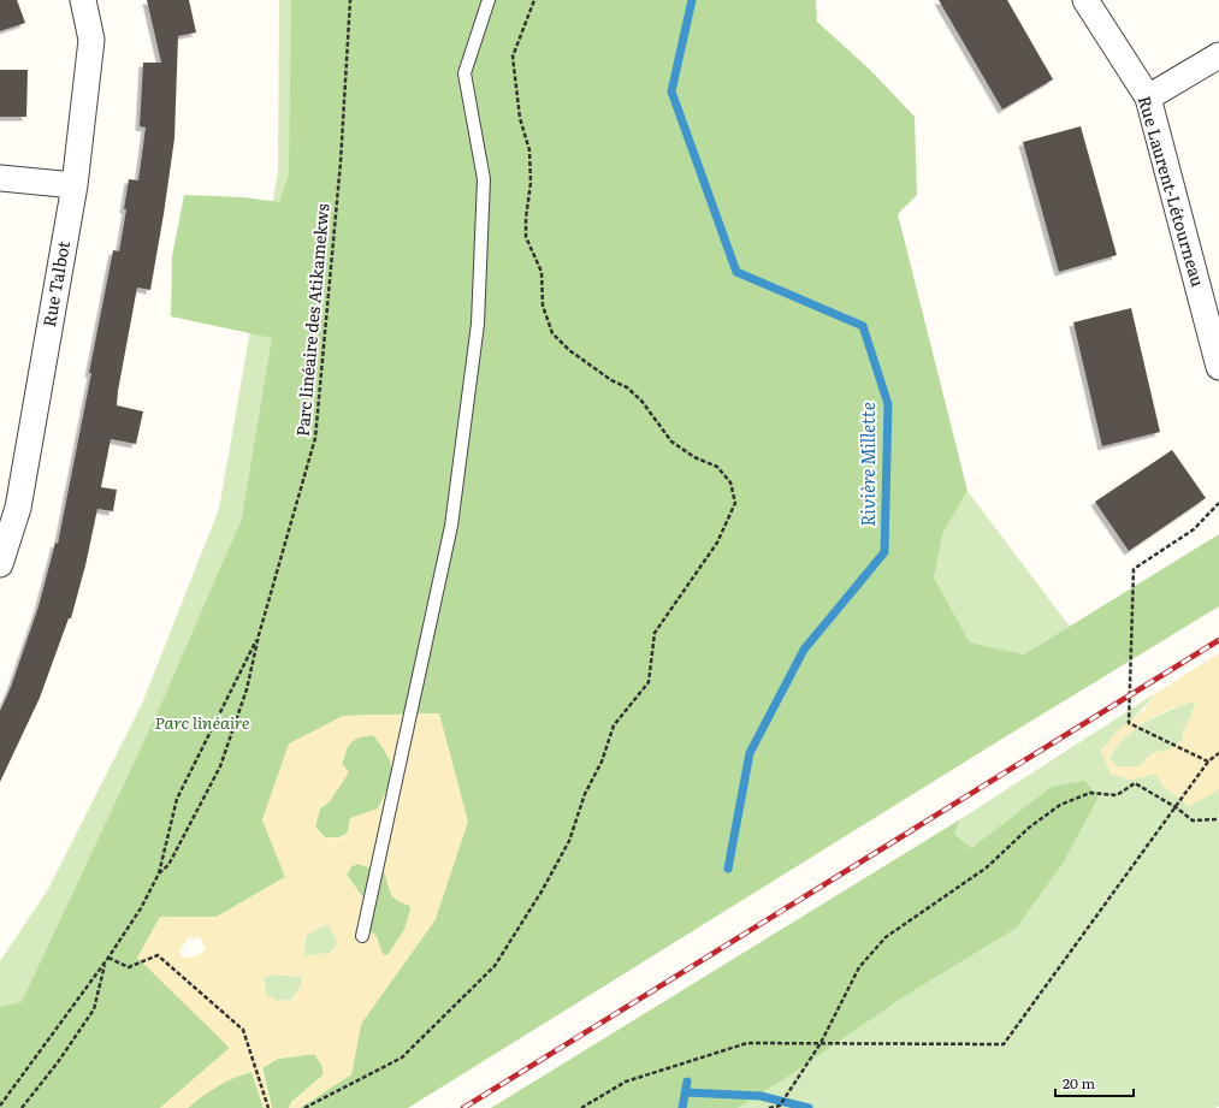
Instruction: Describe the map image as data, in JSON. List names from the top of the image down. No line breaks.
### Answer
{"streets":{"street":["Rue Laurent-Létourneau","Rue Talbot"],"path":["Parc linéaire des Atikamekws"]},"water":["Rivière Millette"],"parks":["Parc linéaire"],"scale_bar":"20 m"}
